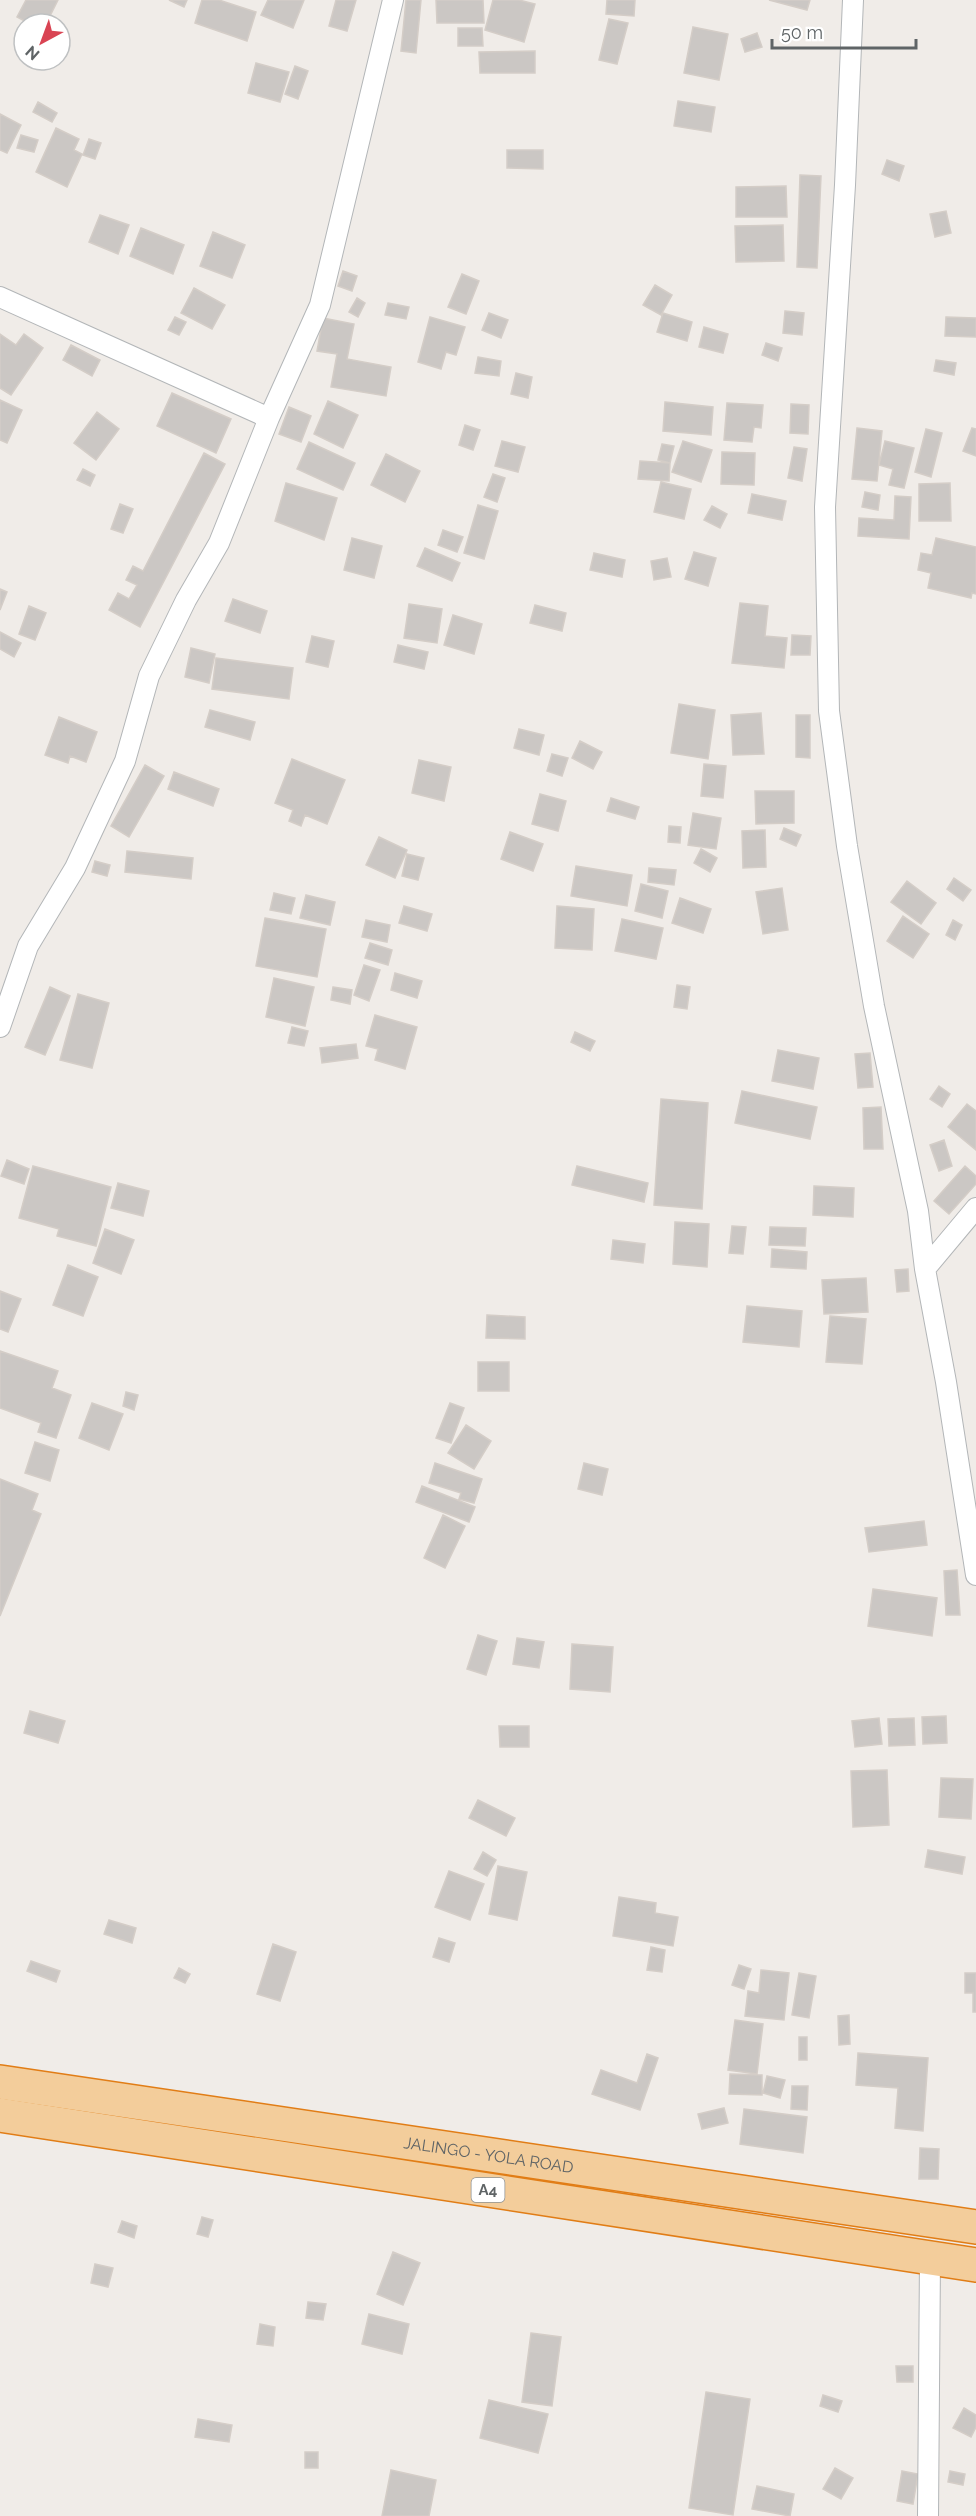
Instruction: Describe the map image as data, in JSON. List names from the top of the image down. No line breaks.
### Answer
{"streets":{"highway":["JALINGO - YOLA ROAD","A4"]},"scale_bar":"50 m","north":"bottom left"}
